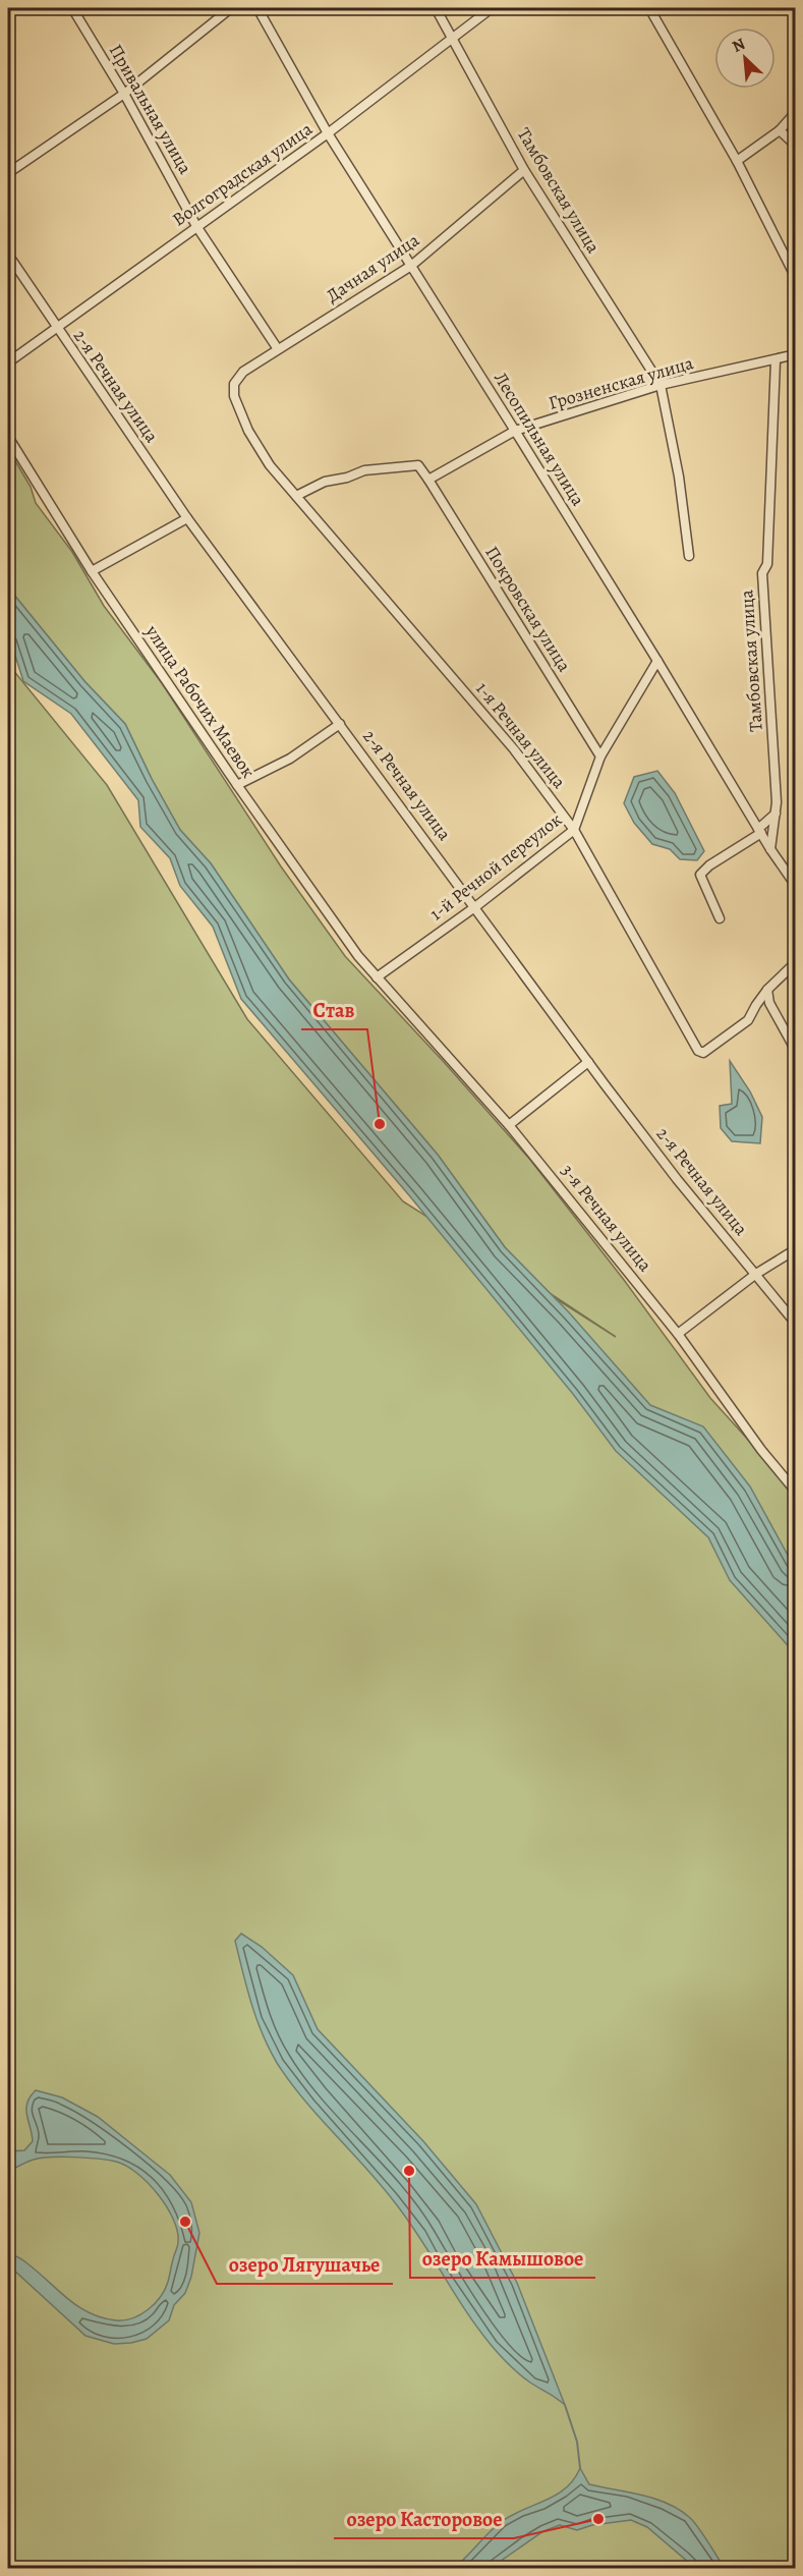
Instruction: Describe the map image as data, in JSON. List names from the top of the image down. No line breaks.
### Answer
{"streets":{"street":["Привальная улица","Волгоградская улица","Тамбовская улица","Дачная улица","Грозненская улица","2-я Речная улица","Лесопильная улица","Покровская улица","улица Рабочих Маевок","1-я Речная улица","1-й Речной переулок","3-я Речная улица"]},"crossings":[["Привальная улица","Волгоградская улица"],["Привальная улица","Дачная улица"],["Волгоградская улица","Тамбовская улица"],["Волгоградская улица","2-я Речная улица"],["Волгоградская улица","Лесопильная улица"],["Тамбовская улица","Дачная улица"],["Тамбовская улица","Грозненская улица"],["Тамбовская улица","Лесопильная улица"],["Дачная улица","Лесопильная улица"],["Дачная улица","1-я Речная улица"],["Грозненская улица","Лесопильная улица"],["Грозненская улица","Покровская улица"],["2-я Речная улица","1-й Речной переулок"],["Лесопильная улица","1-й Речной переулок"],["Покровская улица","1-й Речной переулок"],["улица Рабочих Маевок","1-й Речной переулок"],["улица Рабочих Маевок","3-я Речная улица"],["1-я Речная улица","1-й Речной переулок"],["1-й Речной переулок","3-я Речная улица"]],"places":["Став","озеро Камышовое","озеро Лягушачье","озеро Касторовое"],"north":"top left"}
